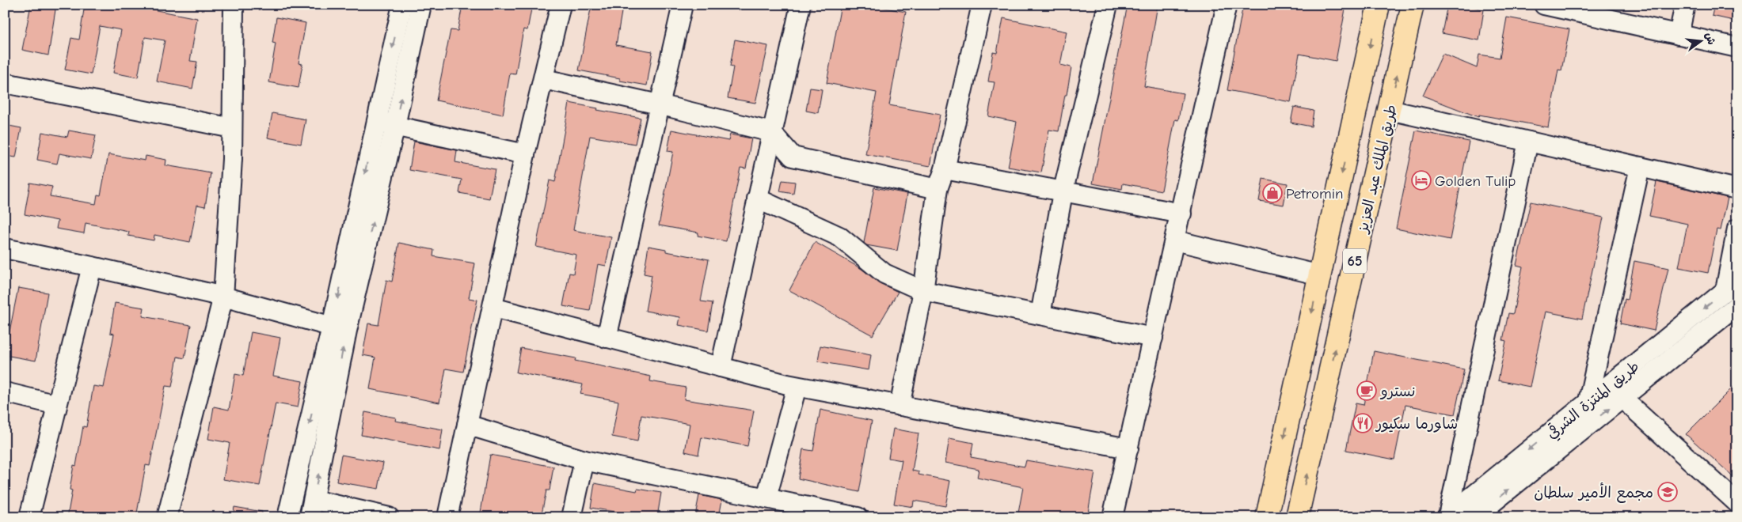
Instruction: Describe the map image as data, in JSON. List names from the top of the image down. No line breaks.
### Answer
{"streets":{"highway":["طريق الملك عبد العزيز","65"],"street":["طريق المنتزة الشرقي"]},"places":{"hotel":["Golden Tulip"],"shop":["Petromin"],"cafe":["نسترو"],"restaurant":["شاورما سكيور"],"school or university":["مجمع الأمير سلطان"]},"north":"right"}
